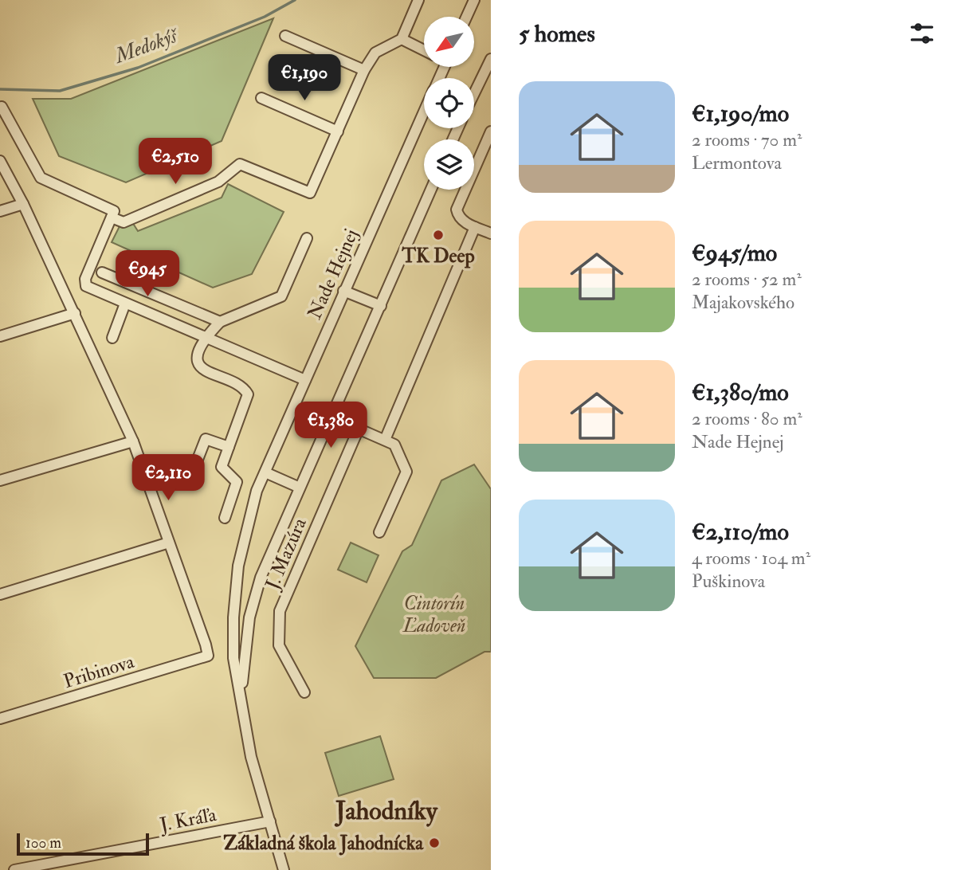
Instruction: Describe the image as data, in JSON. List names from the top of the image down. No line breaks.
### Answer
{"streets":{"street":["Nade Hejnej","J. Mazúra","Pribinova","J. Kráľa"]},"crossings":[["Nade Hejnej","J. Kráľa"]],"districts":["Jahodníky"],"water":["Medokýš"],"parks":["Cintorín Ľadoveň"],"places":["TK Deep","Základná škola Jahodnícka"],"scale_bar":"100 m","north":"bottom left","page":{"heading":"5 homes","price":["€1,190","€2,510","€945","€1,380","€2,110"],"list":[{"name":"€1,190/mo","note":"2 rooms · 70 m² · Lermontova"},{"name":"€945/mo","note":"2 rooms · 52 m² · Majakovského"},{"name":"€1,380/mo","note":"2 rooms · 80 m² · Nade Hejnej"},{"name":"€2,110/mo","note":"4 rooms · 104 m² · Puškinova"}],"scale":"100 m"}}
